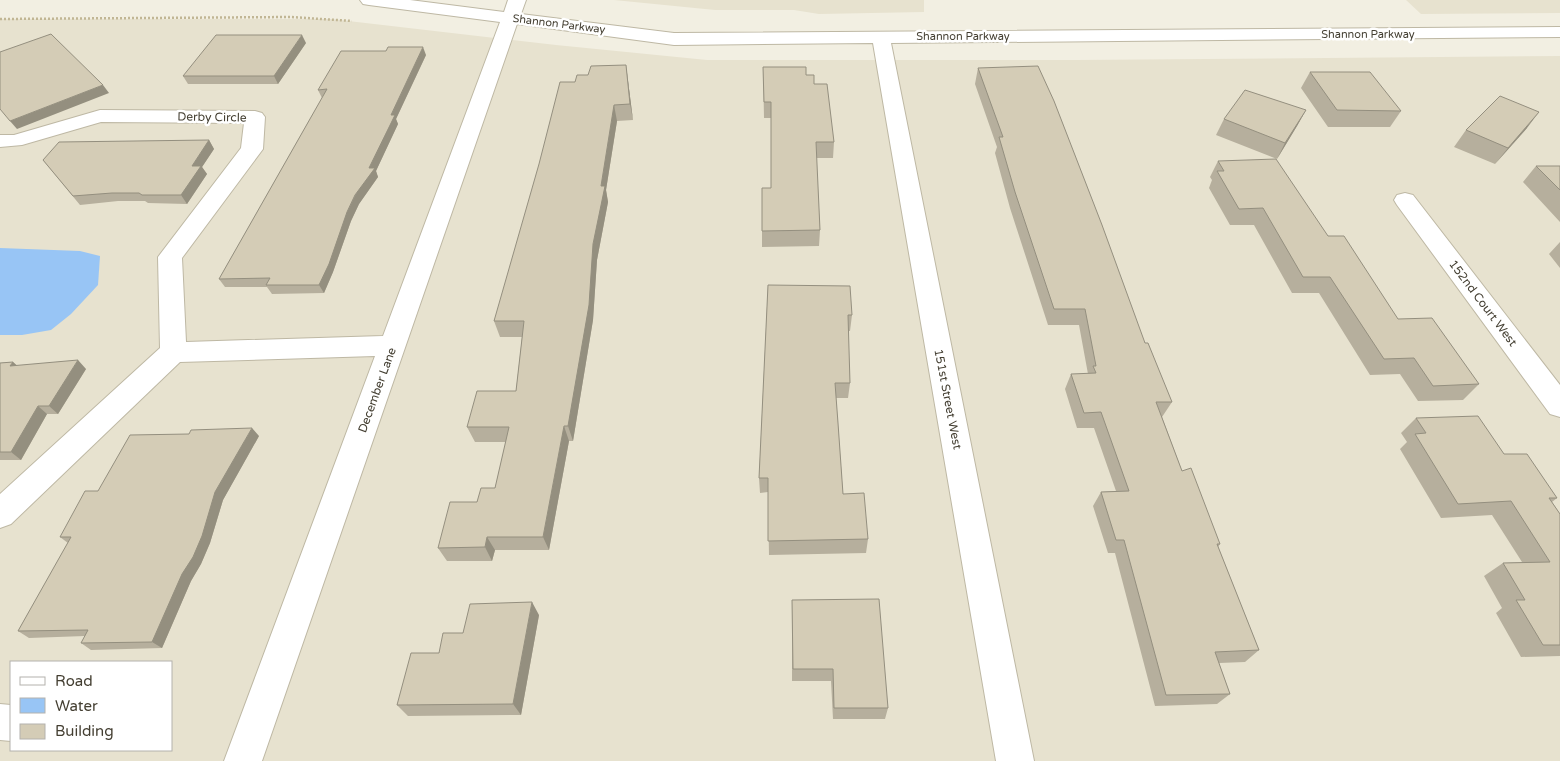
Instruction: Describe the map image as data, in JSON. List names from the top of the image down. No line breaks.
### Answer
{"streets":{"street":["Shannon Parkway","Derby Circle","152nd Court West","December Lane","151st Street West"]},"crossings":[["Shannon Parkway","December Lane"],["Shannon Parkway","151st Street West"]],"legend":["Road","Water","Building"]}
